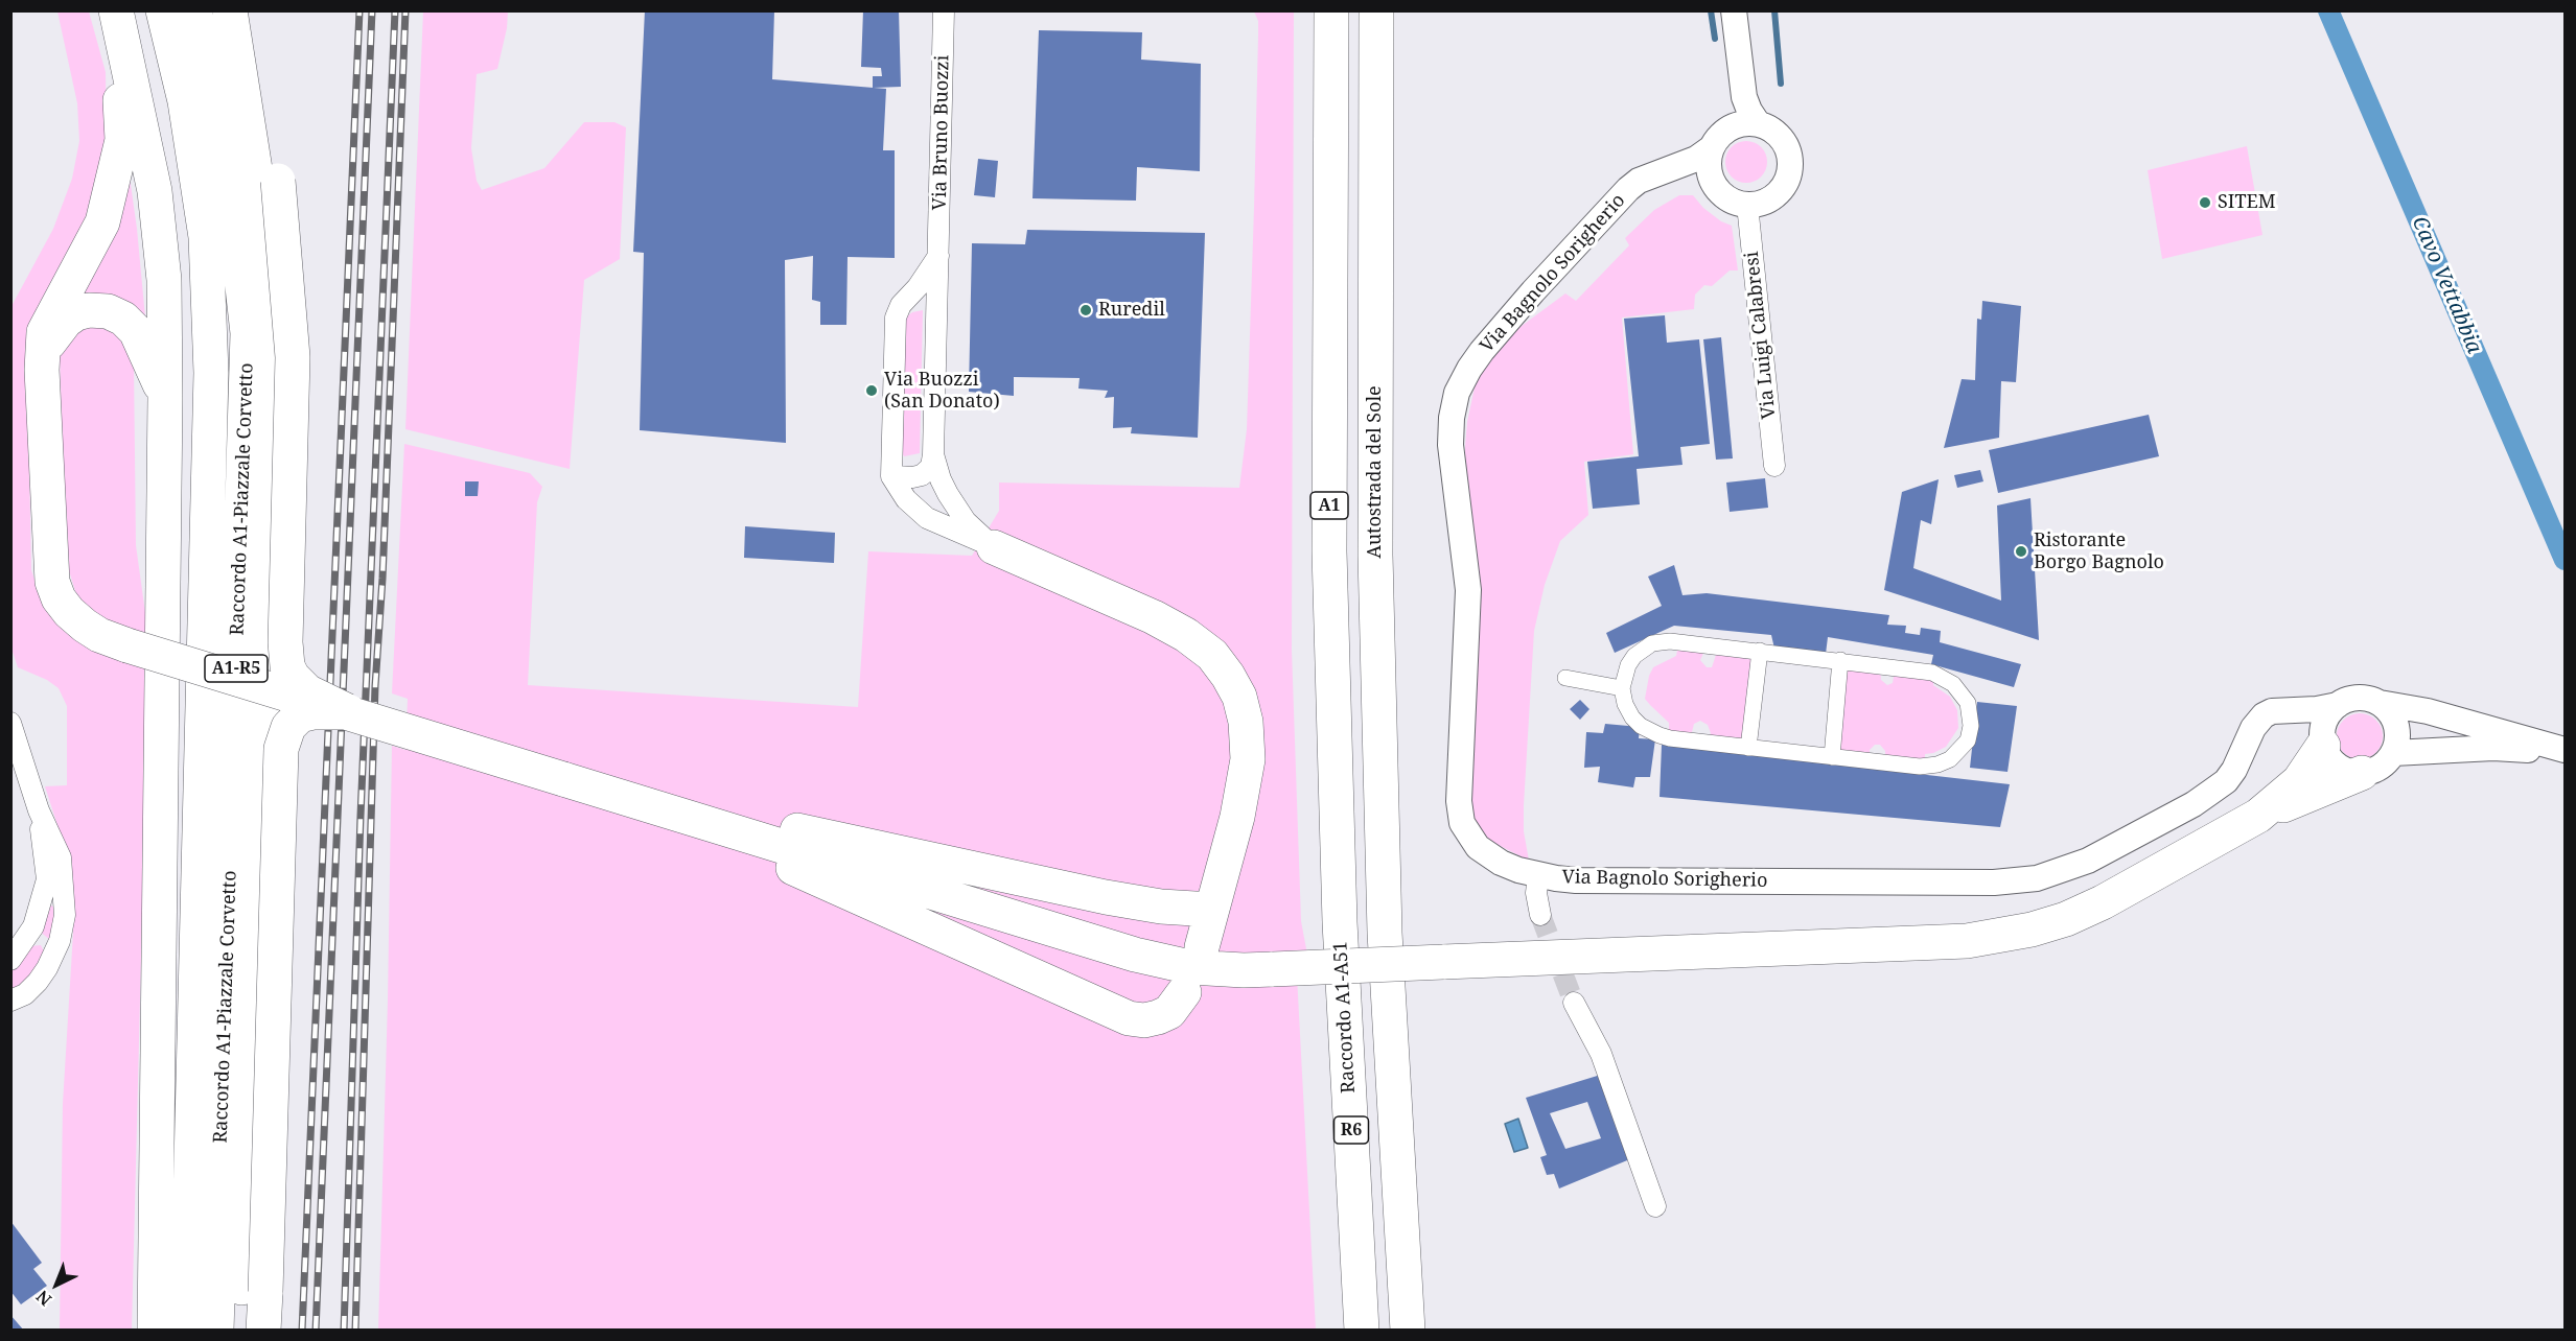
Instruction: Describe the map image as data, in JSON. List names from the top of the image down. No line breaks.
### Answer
{"streets":{"highway":["Autostrada del Sole","Raccordo A1-Piazzale Corvetto","A1","A1-R5","Raccordo A1-A51","R6"],"street":["Via Bruno Buozzi","Via Bagnolo Sorigherio","Via Luigi Calabresi"]},"crossings":[["Via Bagnolo Sorigherio","Via Luigi Calabresi"],["Autostrada del Sole","R6"],["A1","Raccordo A1-A51"]],"water":["Cavo Vettabbia"],"places":["SITEM","Ruredil","Via Buozzi (San Donato)","Ristorante Borgo Bagnolo"],"north":"bottom left"}
